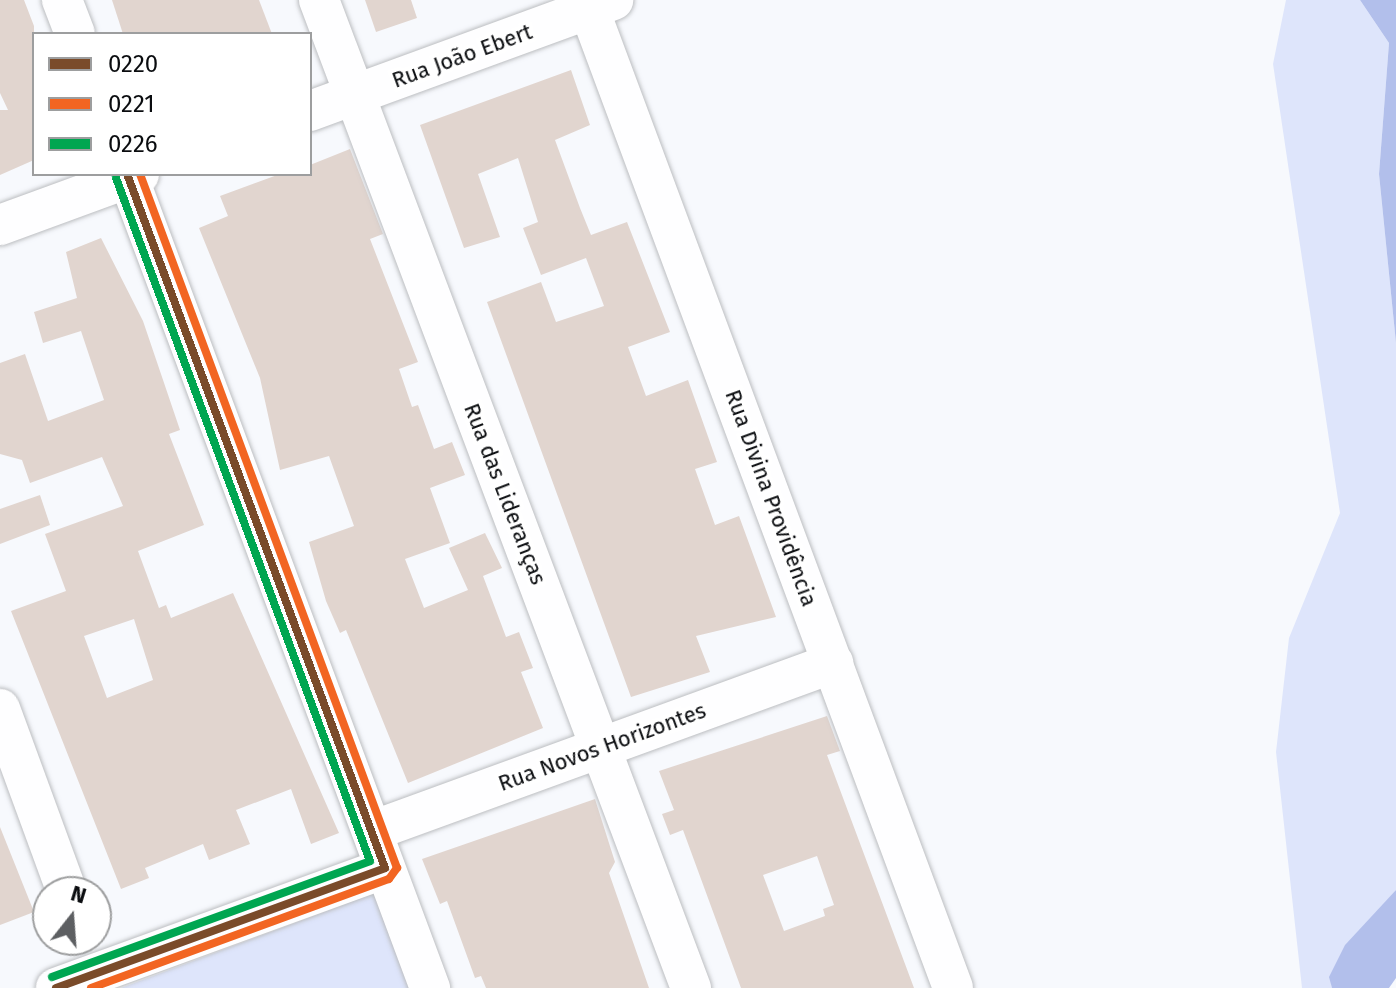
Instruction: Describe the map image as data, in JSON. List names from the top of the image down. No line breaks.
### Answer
{"streets":{"street":["Rua João Ebert","Rua das Lideranças","Rua Divina Providência","Rua Novos Horizontes"]},"crossings":[["Rua João Ebert","Rua das Lideranças"],["Rua João Ebert","Rua Divina Providência"],["Rua das Lideranças","Rua Novos Horizontes"],["Rua Divina Providência","Rua Novos Horizontes"]],"lines":["transit line 0220","transit line 0221","transit line 0226"],"legend":["0220","0221","0226"],"north":"top"}
